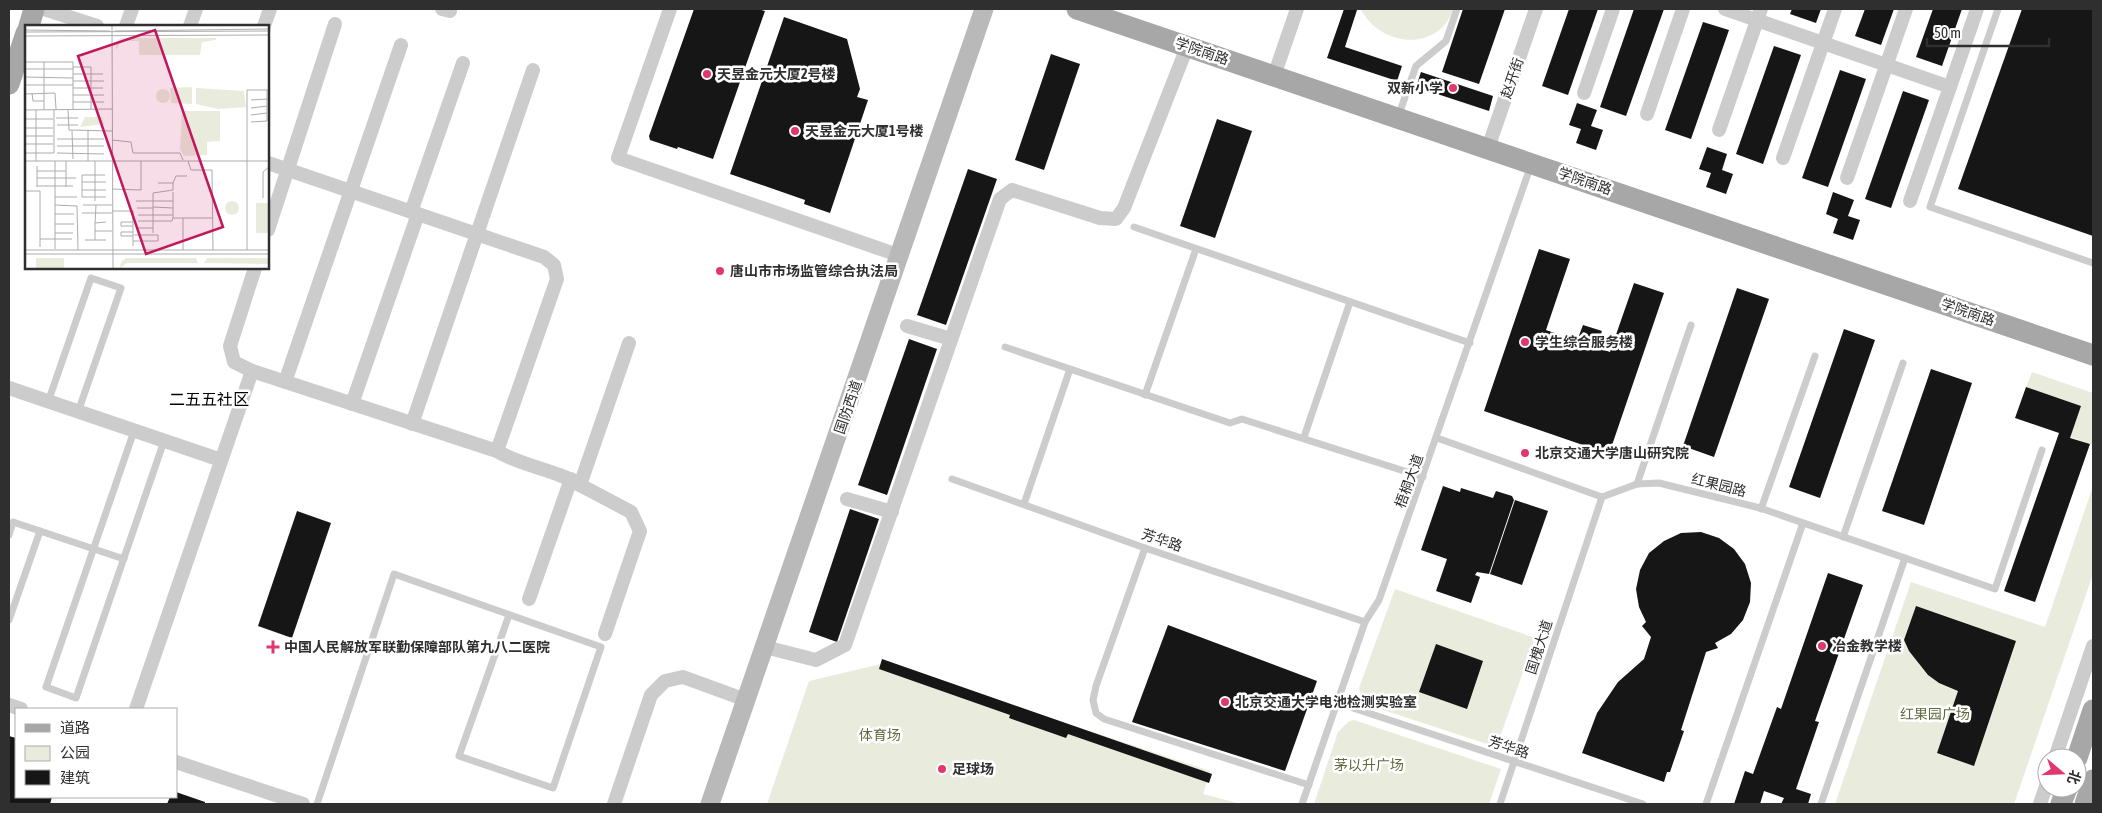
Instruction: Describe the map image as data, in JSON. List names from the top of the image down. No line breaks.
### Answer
{"streets":{"main road":["学院南路"],"street":["赵开街","国防西道"],"lane":["梧桐大道","红果园路","芳华路","国槐大道"]},"crossings":[["学院南路","赵开街"],["学院南路","梧桐大道"],["梧桐大道","芳华路"],["红果园路","国槐大道"],["芳华路","国槐大道"]],"districts":["二五五社区"],"parks":["红果园广场","体育场","茅以升广场"],"places":{"other":["天昱金元大厦2号楼","双新小学","天昱金元大厦1号楼","唐山市市场监管综合执法局","学生综合服务楼","北京交通大学唐山研究院","冶金教学楼","北京交通大学电池检测实验室","足球场"],"health":["中国人民解放军联勤保障部队第九八二医院"]},"legend":["道路","公园","建筑"],"scale_bar":"50 m","north":"right"}
